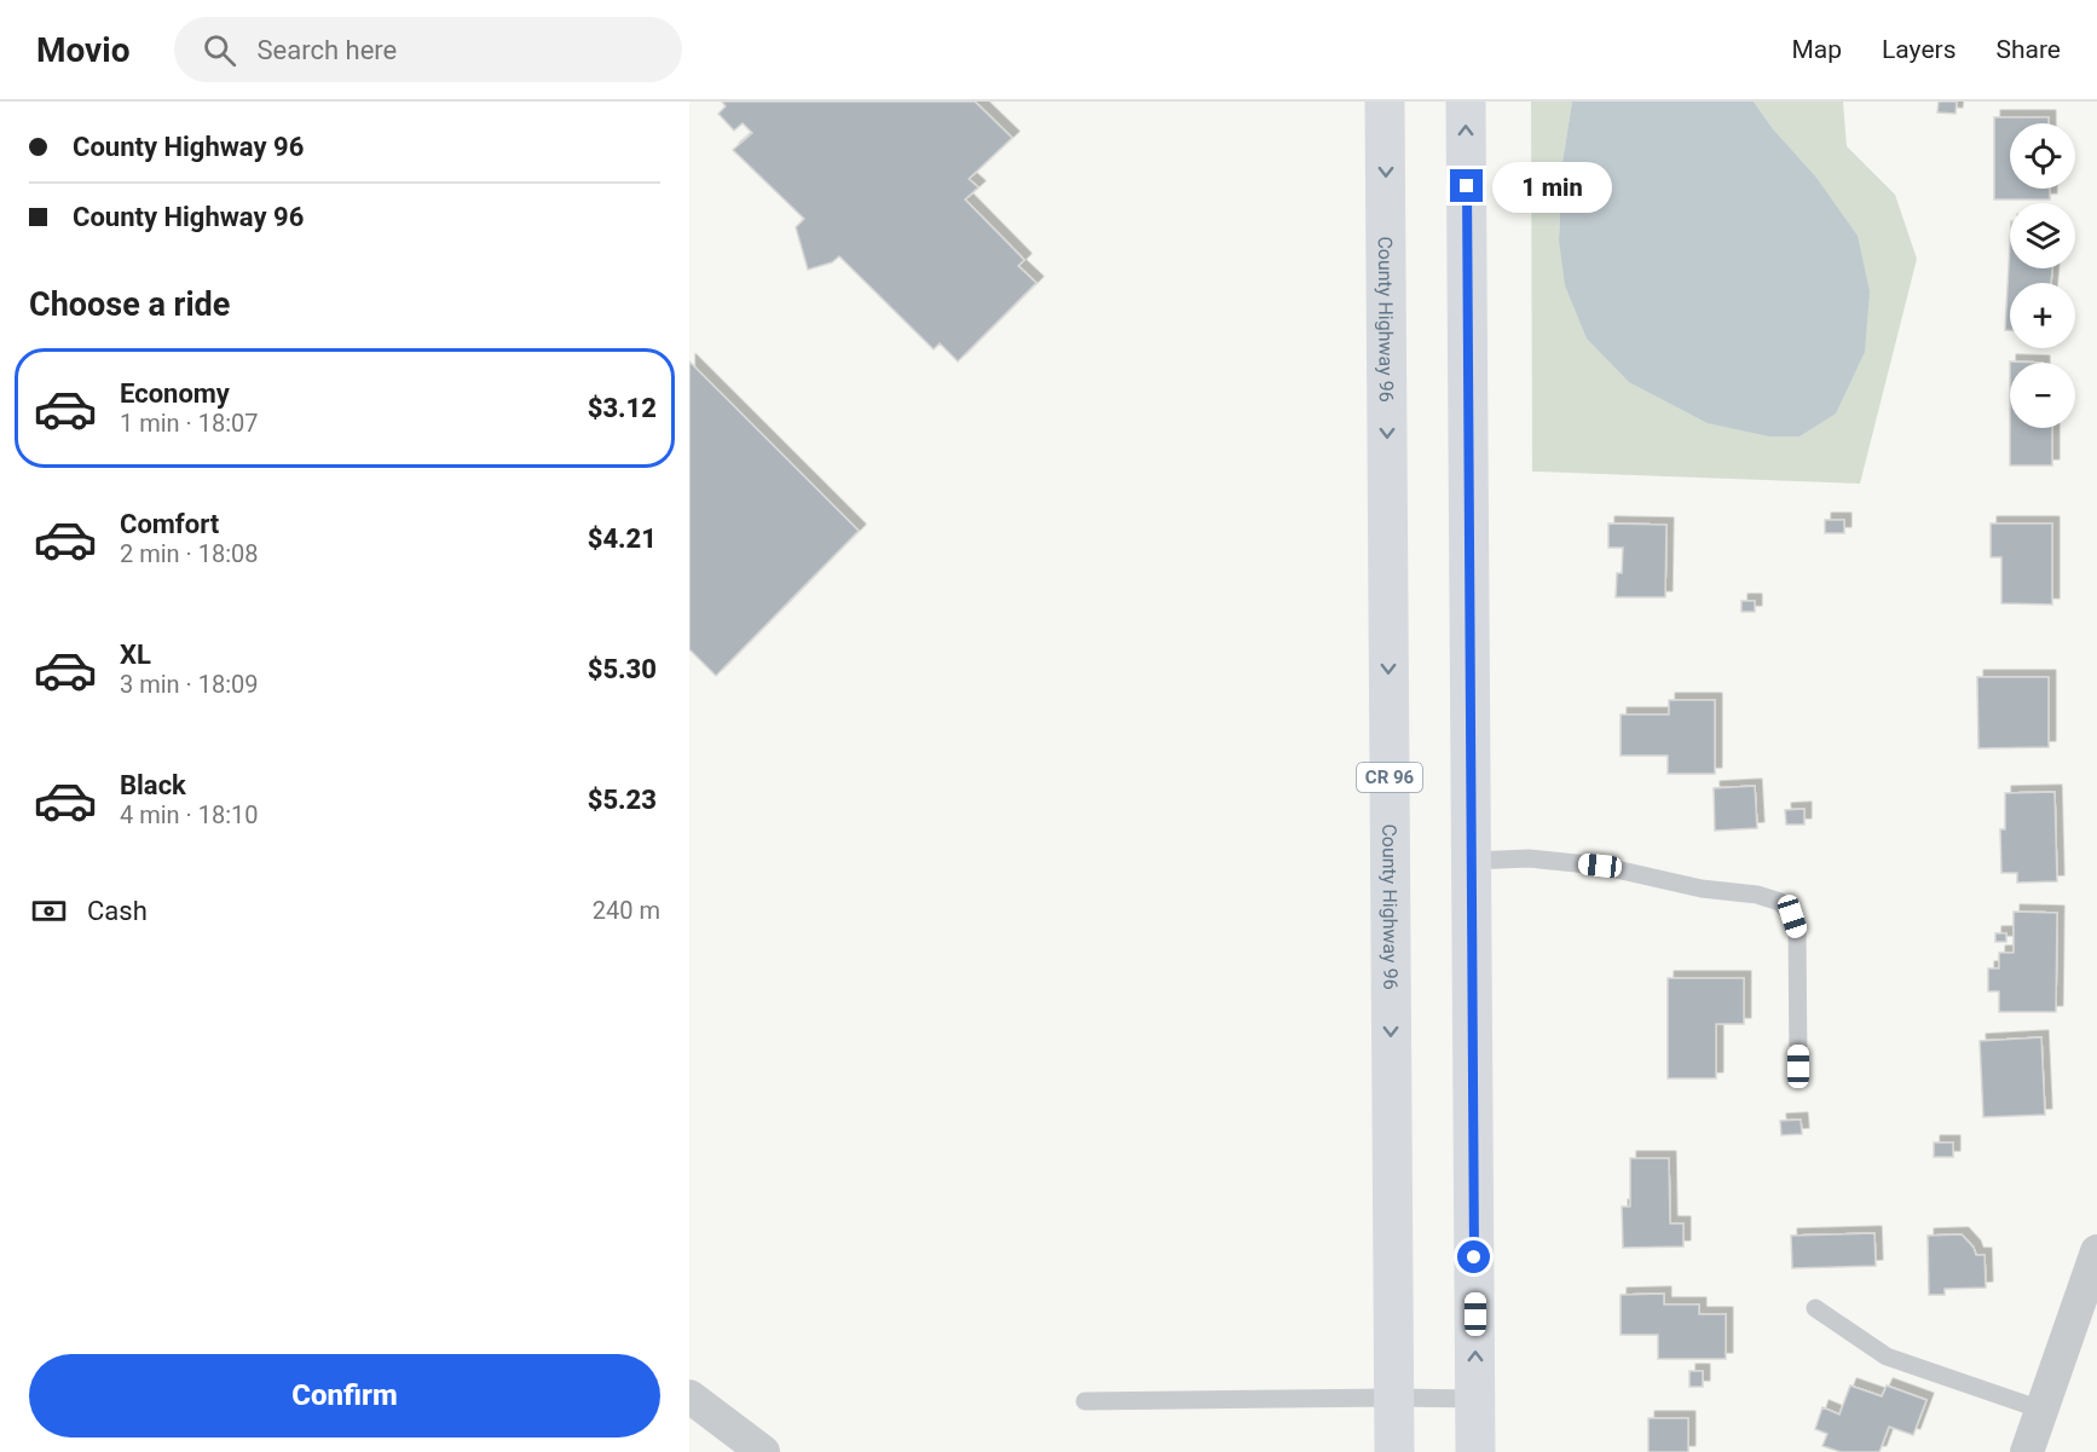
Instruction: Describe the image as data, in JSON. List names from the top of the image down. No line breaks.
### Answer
{"streets":{"main road":["County Highway 96","CR 96"]},"page":{"header":"Movio","search":"Search here","nav":["Map","Layers","Share"],"banner":["County Highway 96","County Highway 96"],"map_buttons":["+","−"],"bubble":"1 min","heading":"Choose a ride","list":[{"name":"Economy","note":"1 min · 18:07","value":"$3.12"},{"name":"Comfort","note":"2 min · 18:08","value":"$4.21"},{"name":"XL","note":"3 min · 18:09","value":"$5.30"},{"name":"Black","note":"4 min · 18:10","value":"$5.23"}],"pay":["Cash","240 m"],"buttons":"Confirm"}}
